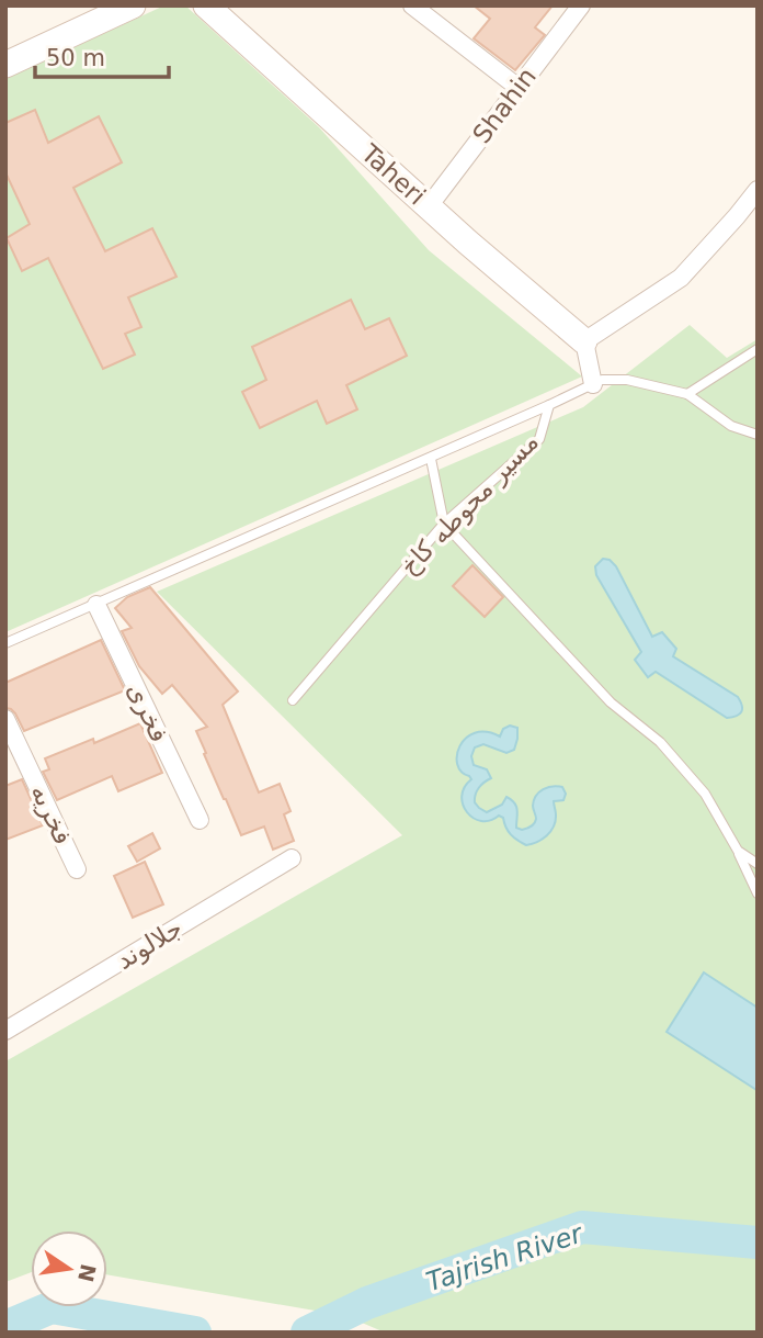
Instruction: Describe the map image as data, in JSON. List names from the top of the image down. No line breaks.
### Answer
{"streets":{"street":["Shahin","Taheri","فخری","فخریه","جلالوند"],"lane":["مسیر محوطه کاخ"]},"crossings":[["Shahin","Taheri"]],"water":["Tajrish River"],"scale_bar":"50 m","north":"right"}
